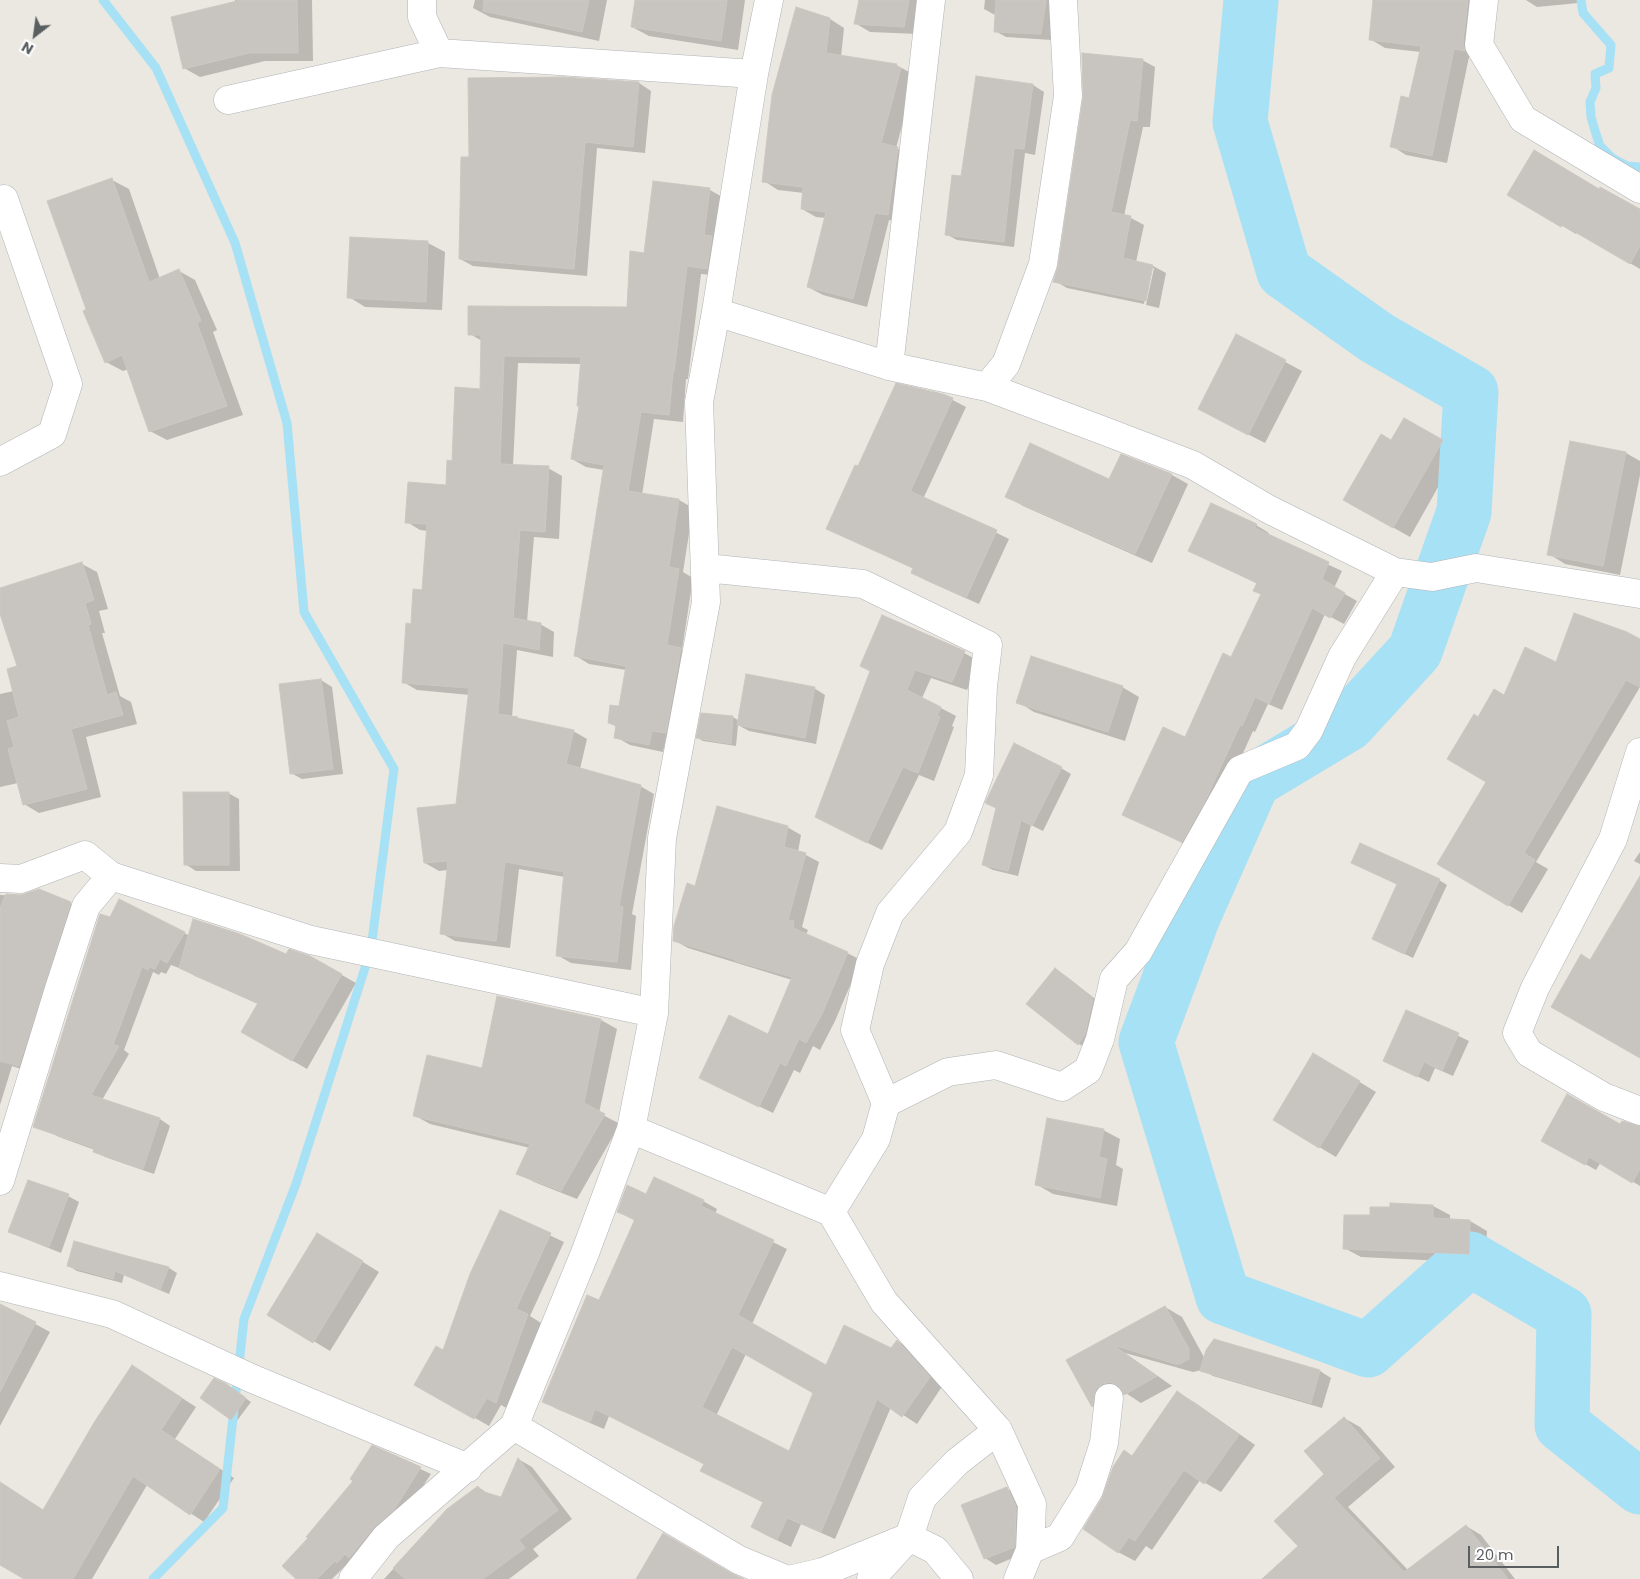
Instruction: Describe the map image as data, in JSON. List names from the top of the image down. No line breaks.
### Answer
{"scale_bar":"20 m","north":"bottom left"}
